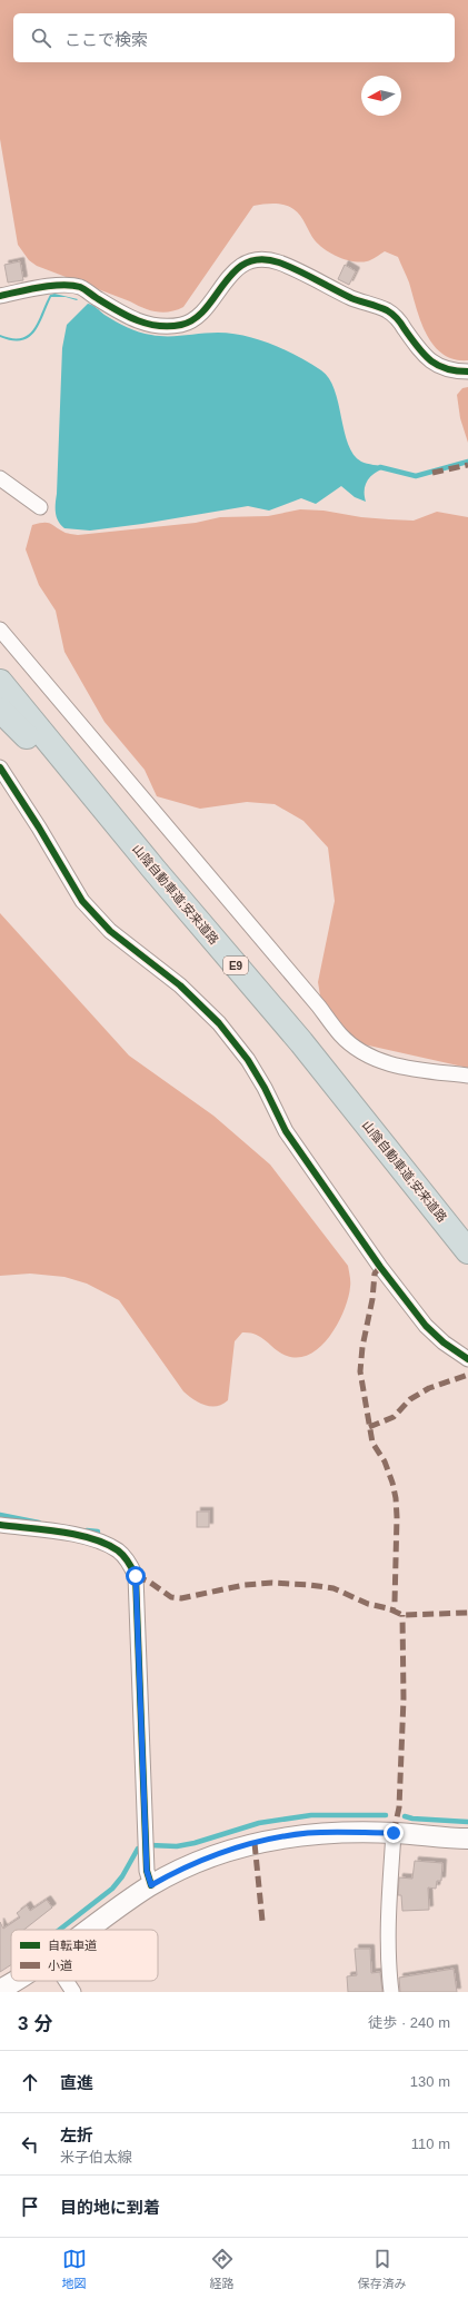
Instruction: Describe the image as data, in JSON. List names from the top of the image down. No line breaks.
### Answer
{"streets":{"highway":["山陰自動車道;安来道路","E9"]},"legend":["自転車道","小道"],"north":"left","page":{"search":"ここで検索","heading":["3 分","徒歩 · 240 m"],"list":[["直進","130 m"],["左折","米子伯太線","110 m"],"目的地に到着"],"nav":["地図","経路","保存済み"]}}
